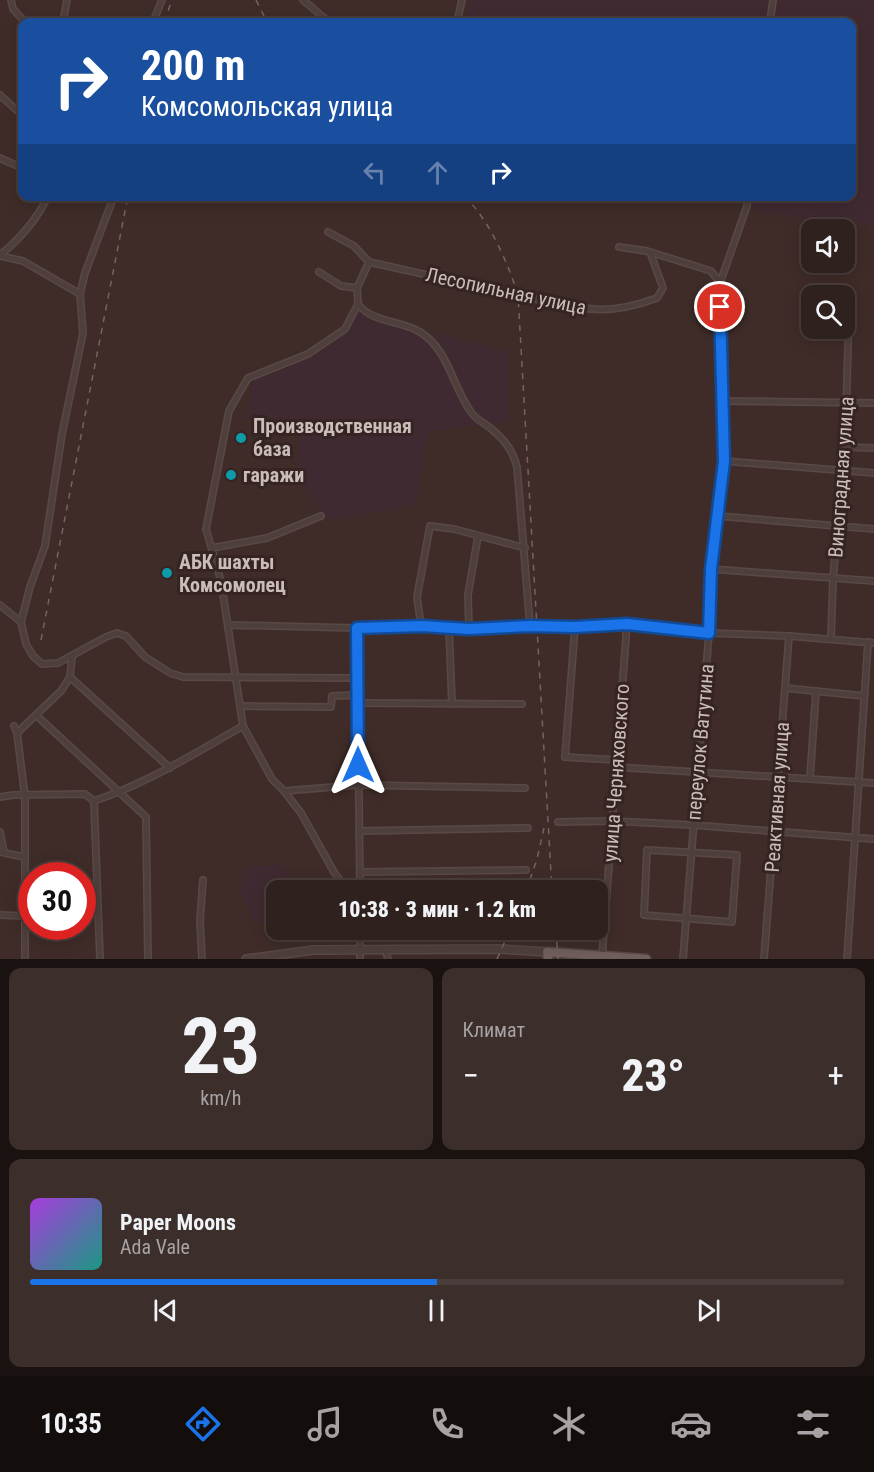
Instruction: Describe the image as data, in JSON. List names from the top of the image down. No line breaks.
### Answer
{"streets":{"street":["Лесопильная улица","Виноградная улица","переулок Ватутина","улица Черняховского","Реактивная улица"]},"places":["Производственная база","гаражи","АБК шахты Комсомолец"],"page":{"turn":["200 m","Комсомольская улица"],"limit":"30","trip":"10:38 · 3 мин · 1.2 km","tile":[["23","km/h"],"Климат"],"heat":["−","23°","+"],"song":["Paper Moons","Ada Vale"],"tabs":"10:35"}}
